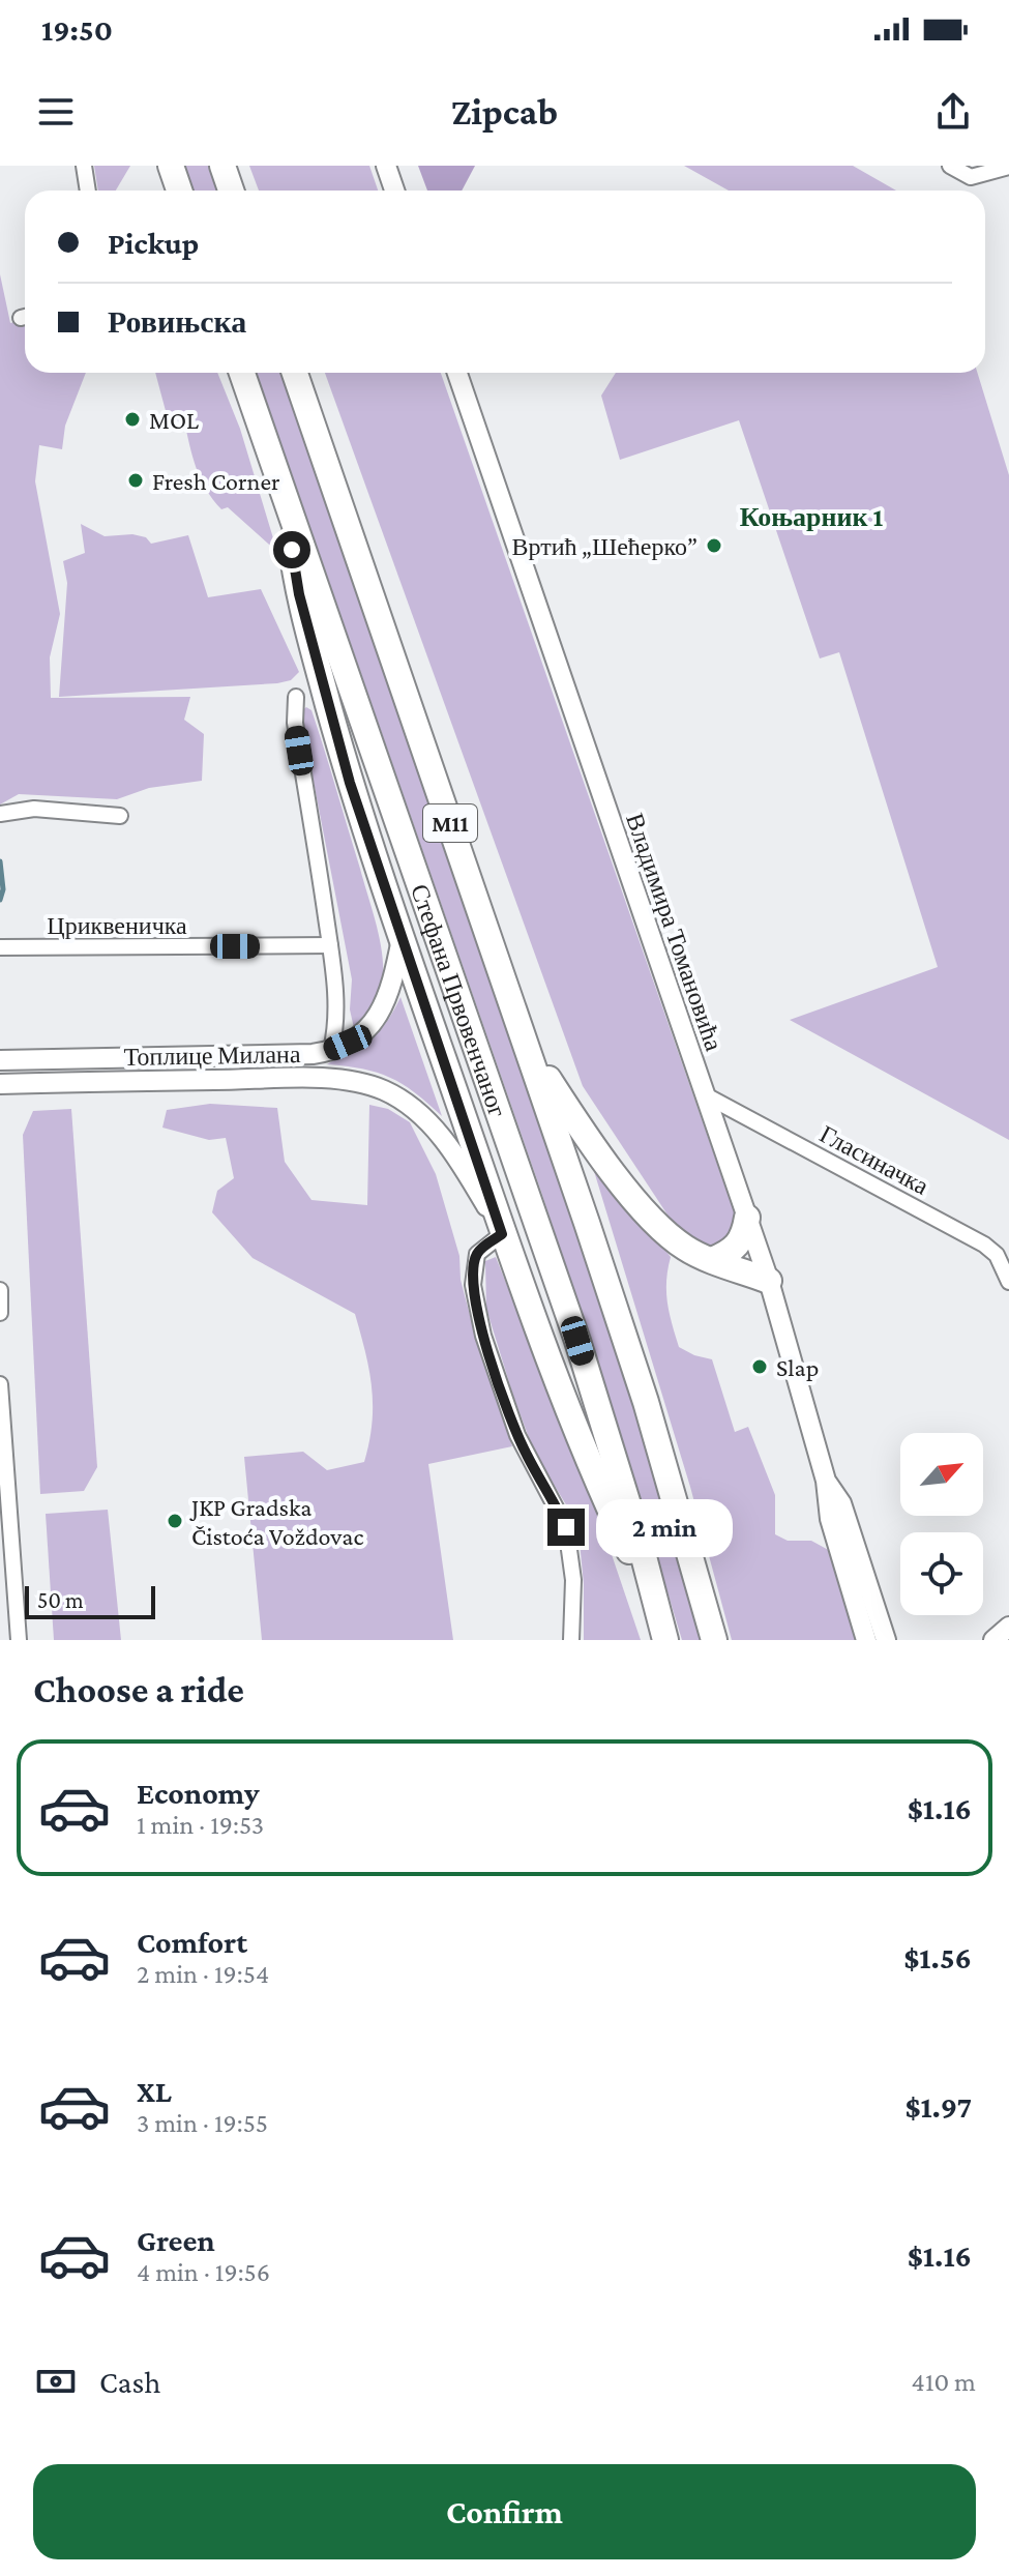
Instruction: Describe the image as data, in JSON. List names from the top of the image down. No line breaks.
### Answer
{"streets":{"highway":["M11","Стефана Првовенчаног"],"street":["Цриквеничка","Владимира Томановића","Топлице Милана","Гласиначка"]},"crossings":[["Владимира Томановића","Гласиначка"]],"districts":["Коњарник 1"],"places":["MOL","Fresh Corner","Вртић „Шећерко”","Slap","JKP Gradska Čistoća Voždovac"],"scale_bar":"50 m","north":"top right","page":{"status":"19:50","header":"Zipcab","banner":["Pickup","Ровињска"],"bubble":"2 min","scale":"50 m","heading":"Choose a ride","list":[{"name":"Economy","note":"1 min · 19:53","value":"$1.16"},{"name":"Comfort","note":"2 min · 19:54","value":"$1.56"},{"name":"XL","note":"3 min · 19:55","value":"$1.97"},{"name":"Green","note":"4 min · 19:56","value":"$1.16"}],"pay":["Cash","410 m"],"buttons":"Confirm"}}
